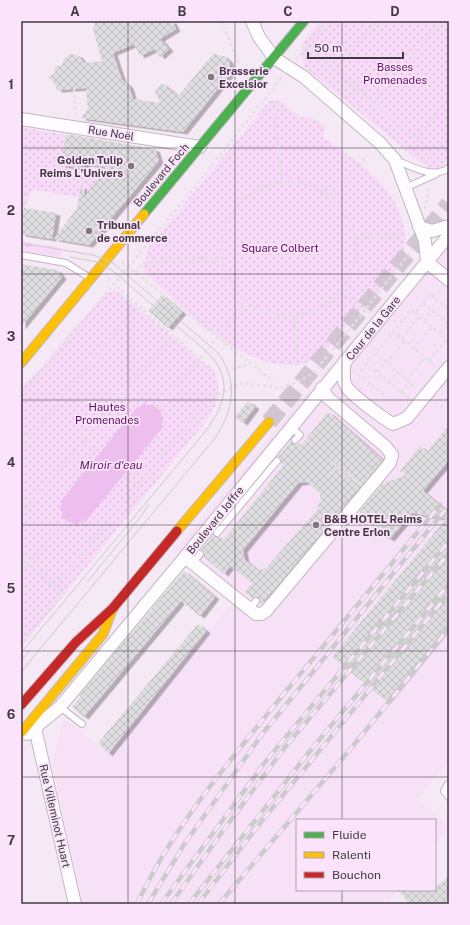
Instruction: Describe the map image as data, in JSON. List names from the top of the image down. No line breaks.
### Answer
{"streets":{"main road":["Boulevard Foch","Boulevard Joffre"],"street":["Rue Noël","Cour de la Gare","Rue Villeminot Huart"]},"crossings":[["Rue Noël","Boulevard Foch"],["Cour de la Gare","Boulevard Joffre"]],"water":["Miroir d'eau"],"parks":["Basses Promenades","Square Colbert","Hautes Promenades"],"places":["Brasserie Excelsior","Golden Tulip Reims L'Univers","Tribunal de commerce","B&B HOTEL Reims Centre Erlon"],"legend":["Fluide","Ralenti","Bouchon"],"scale_bar":"50 m","grid":{"columns":["A","B","C","D"],"rows":["1","2","3","4","5","6","7"]}}
